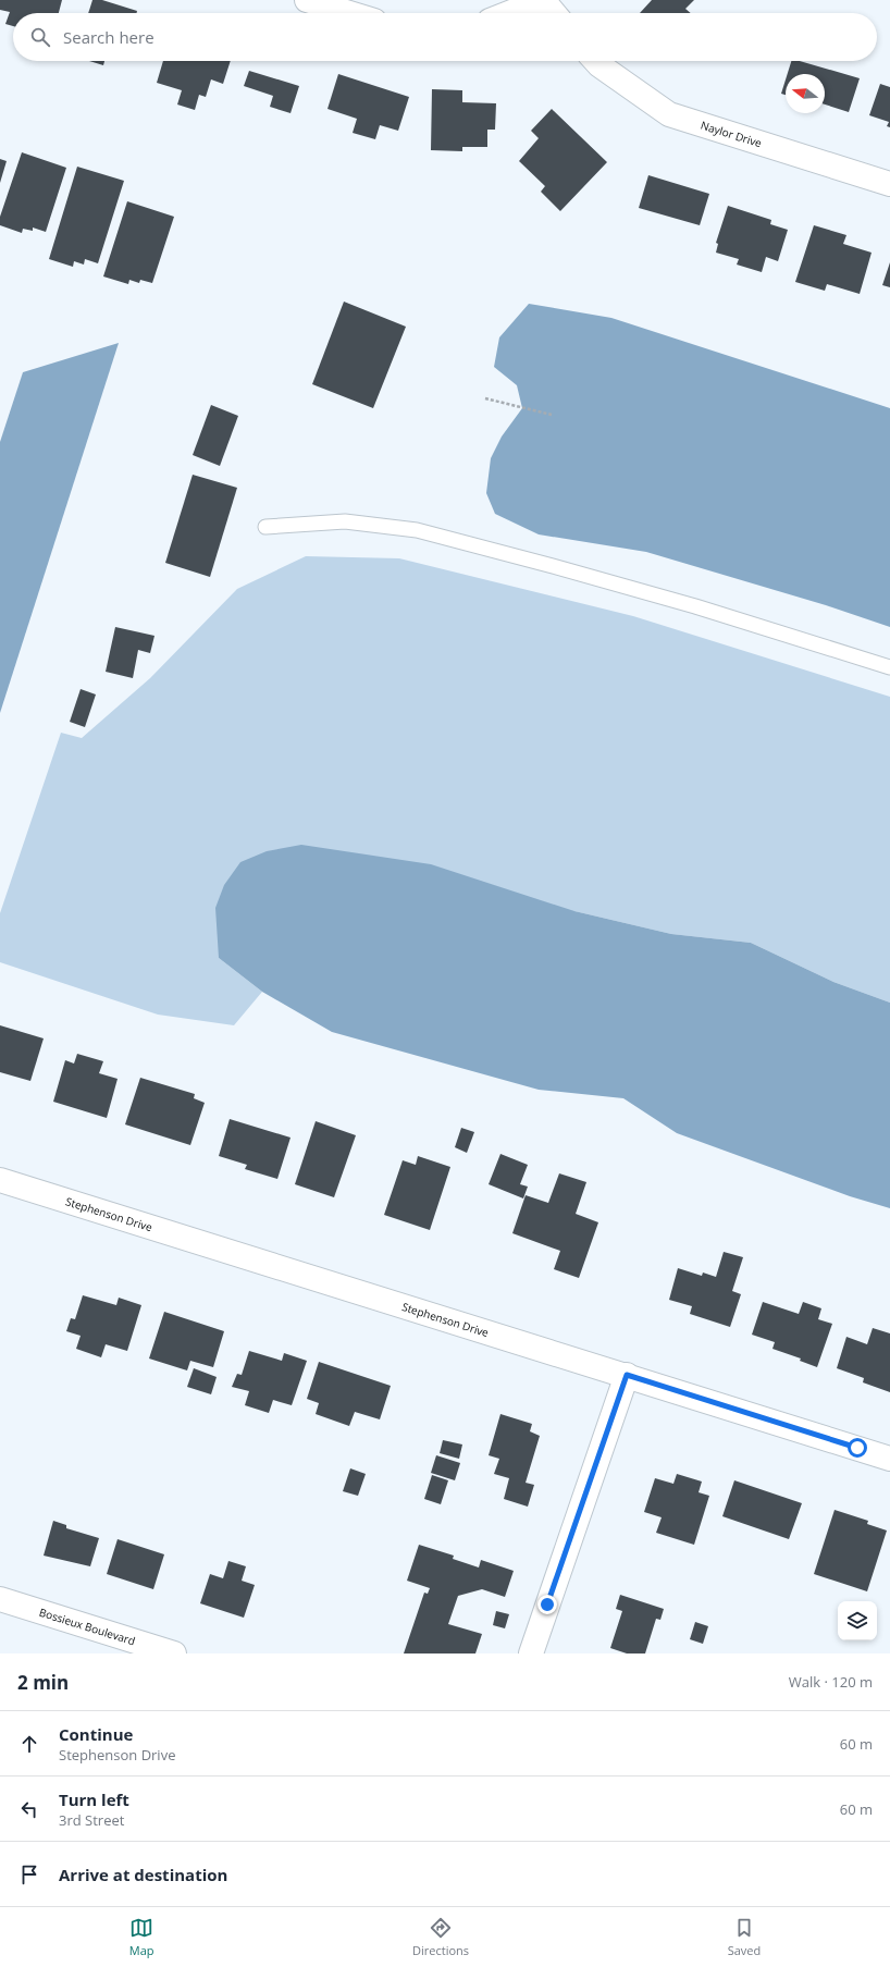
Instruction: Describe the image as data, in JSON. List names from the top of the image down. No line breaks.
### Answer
{"streets":{"street":["Naylor Drive","Stephenson Drive","Bossieux Boulevard"]},"north":"left","page":{"search":"Search here","heading":["2 min","Walk · 120 m"],"list":[["Continue","Stephenson Drive","60 m"],["Turn left","3rd Street","60 m"],"Arrive at destination"],"nav":["Map","Directions","Saved"]}}
